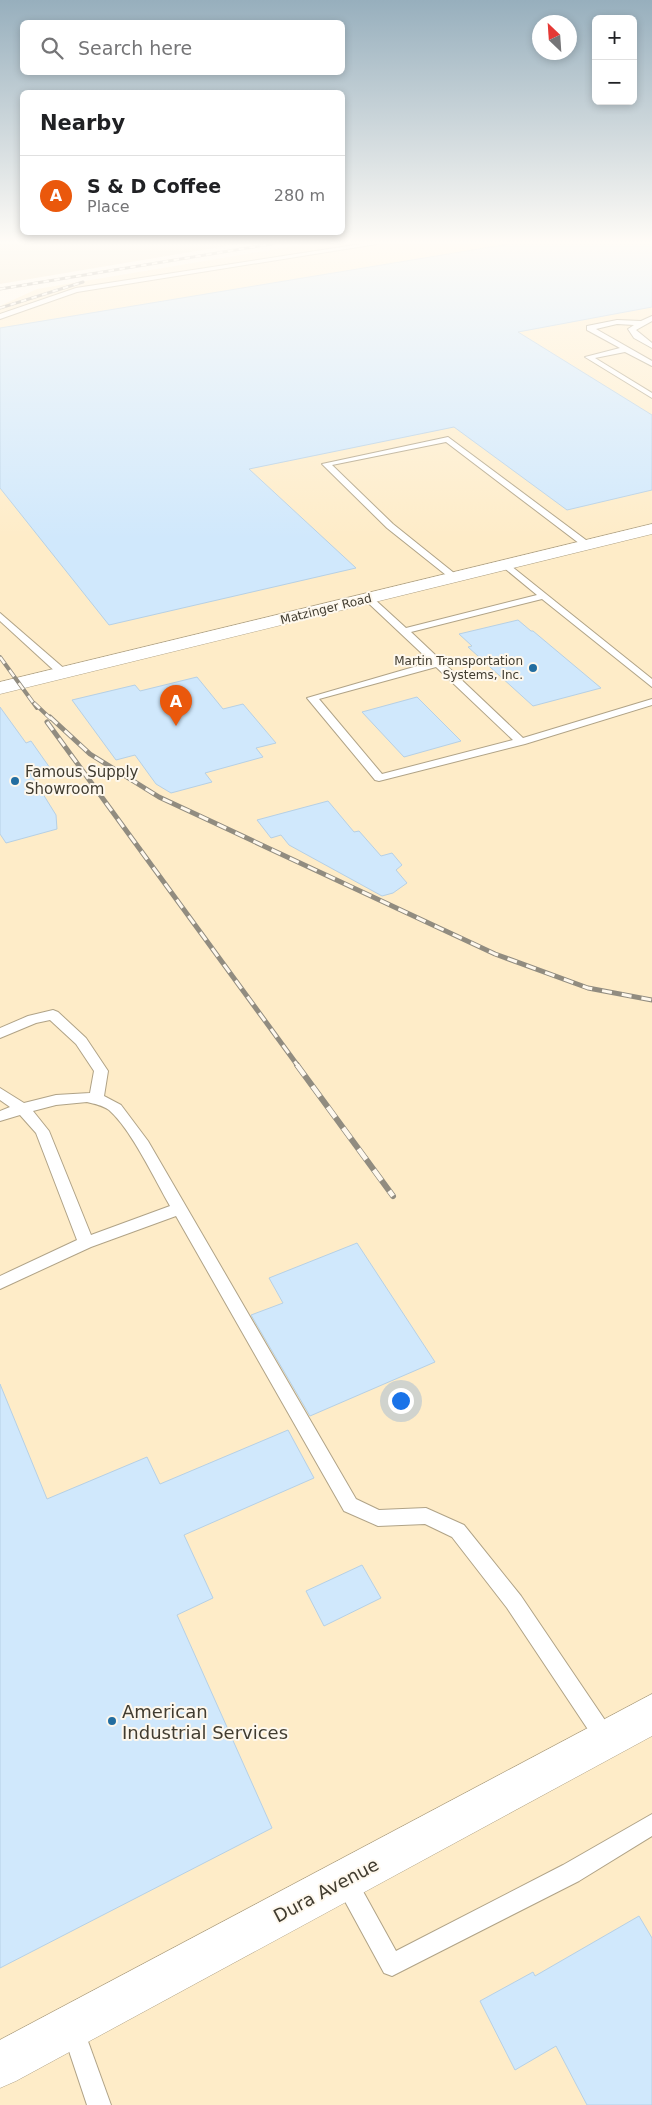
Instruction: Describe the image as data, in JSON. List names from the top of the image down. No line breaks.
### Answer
{"streets":{"street":["Matzinger Road","Dura Avenue"]},"places":["Martin Transportation Systems, Inc.","Famous Supply Showroom","American Industrial Services"],"north":"top left","page":{"map_buttons":["+","−"],"search":"Search here","heading":"Nearby","list":[{"mark":"A","name":"S & D Coffee","note":"Place","value":"280 m"}],"pins":"A"}}
